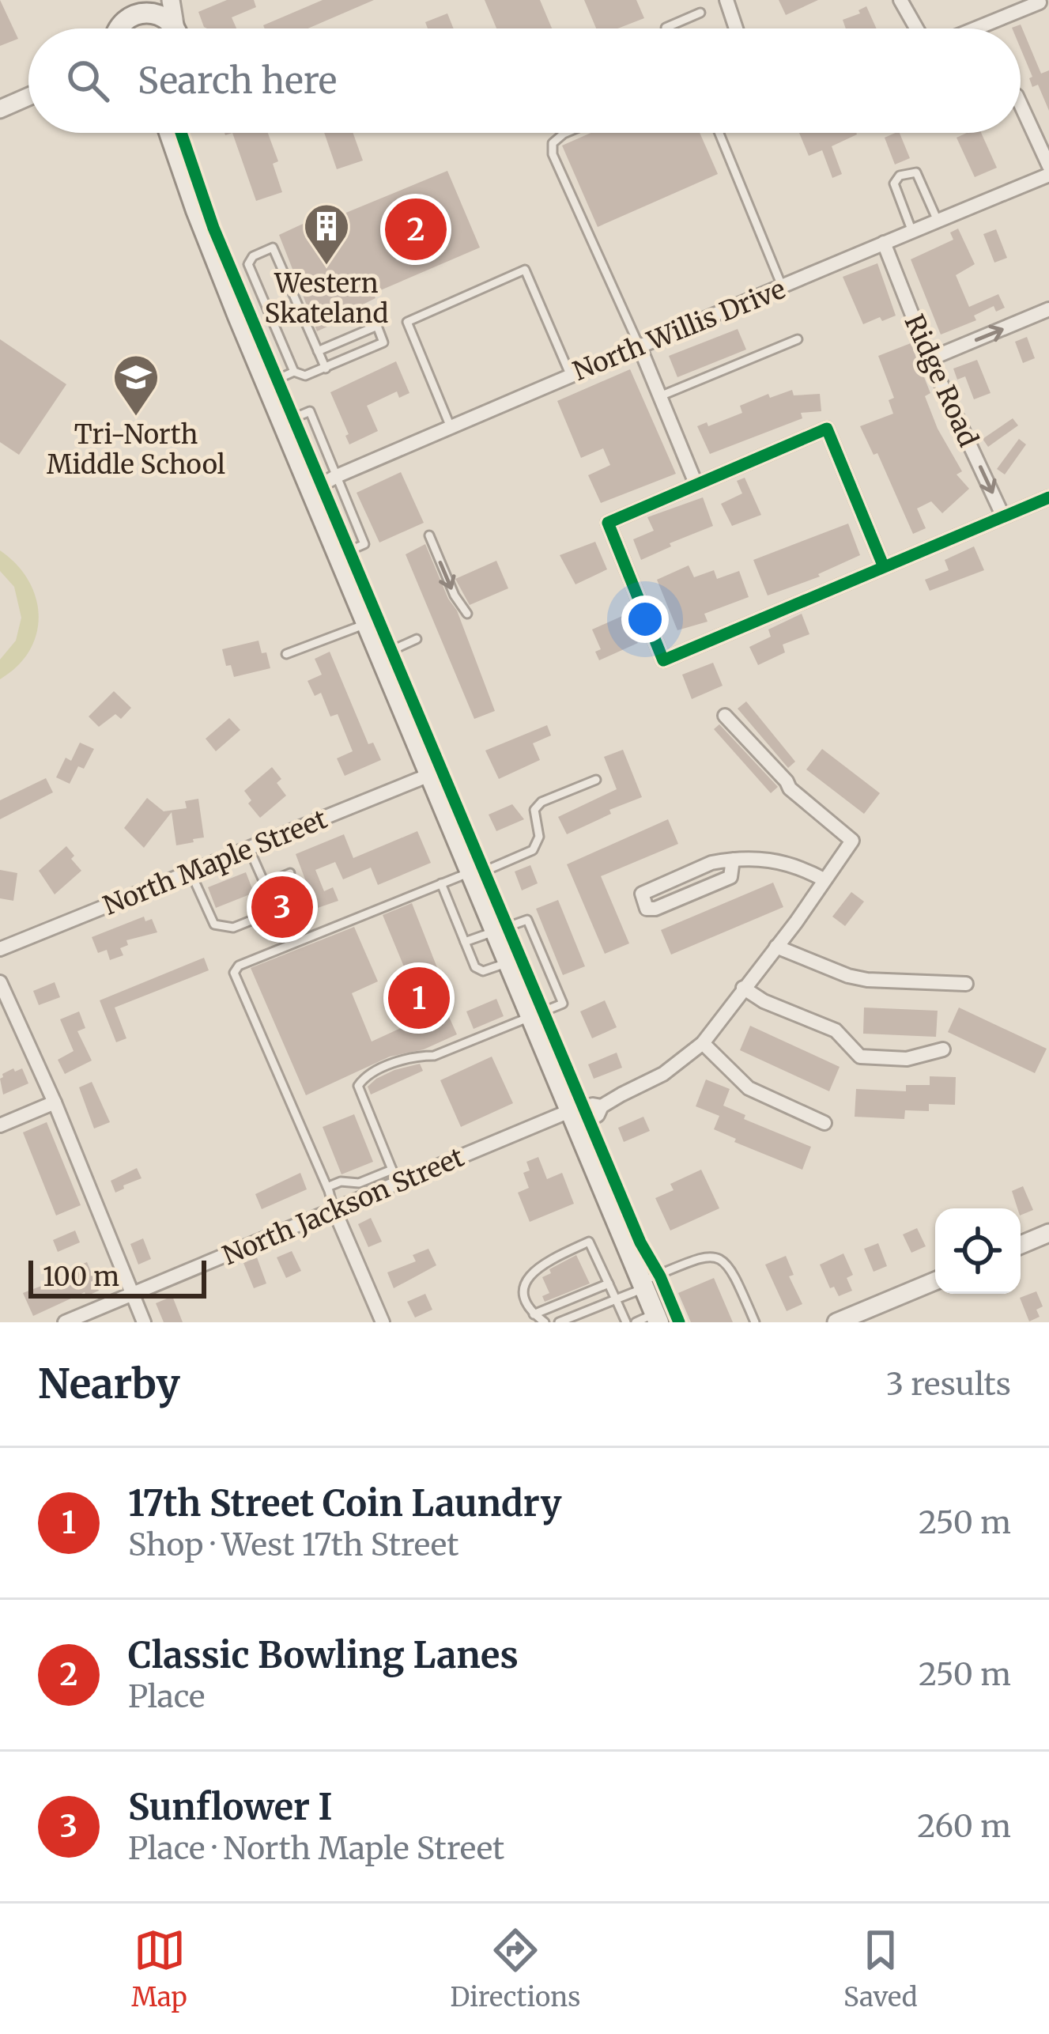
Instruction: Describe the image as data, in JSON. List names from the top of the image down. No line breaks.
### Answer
{"streets":{"street":["North Willis Drive","Ridge Road","North Maple Street","North Jackson Street"]},"crossings":[["North Willis Drive","Ridge Road"]],"one_way":["Ridge Road"],"places":{"building":["Western Skateland"],"school or university":["Tri-North Middle School"]},"scale_bar":"100 m","page":{"search":"Search here","pins":["2","3","1"],"scale":"100 m","heading":["Nearby","3 results"],"list":[{"mark":"1","name":"17th Street Coin Laundry","note":"Shop · West 17th Street","value":"250 m"},{"mark":"2","name":"Classic Bowling Lanes","note":"Place","value":"250 m"},{"mark":"3","name":"Sunflower I","note":"Place · North Maple Street","value":"260 m"}],"nav":["Map","Directions","Saved"]}}
